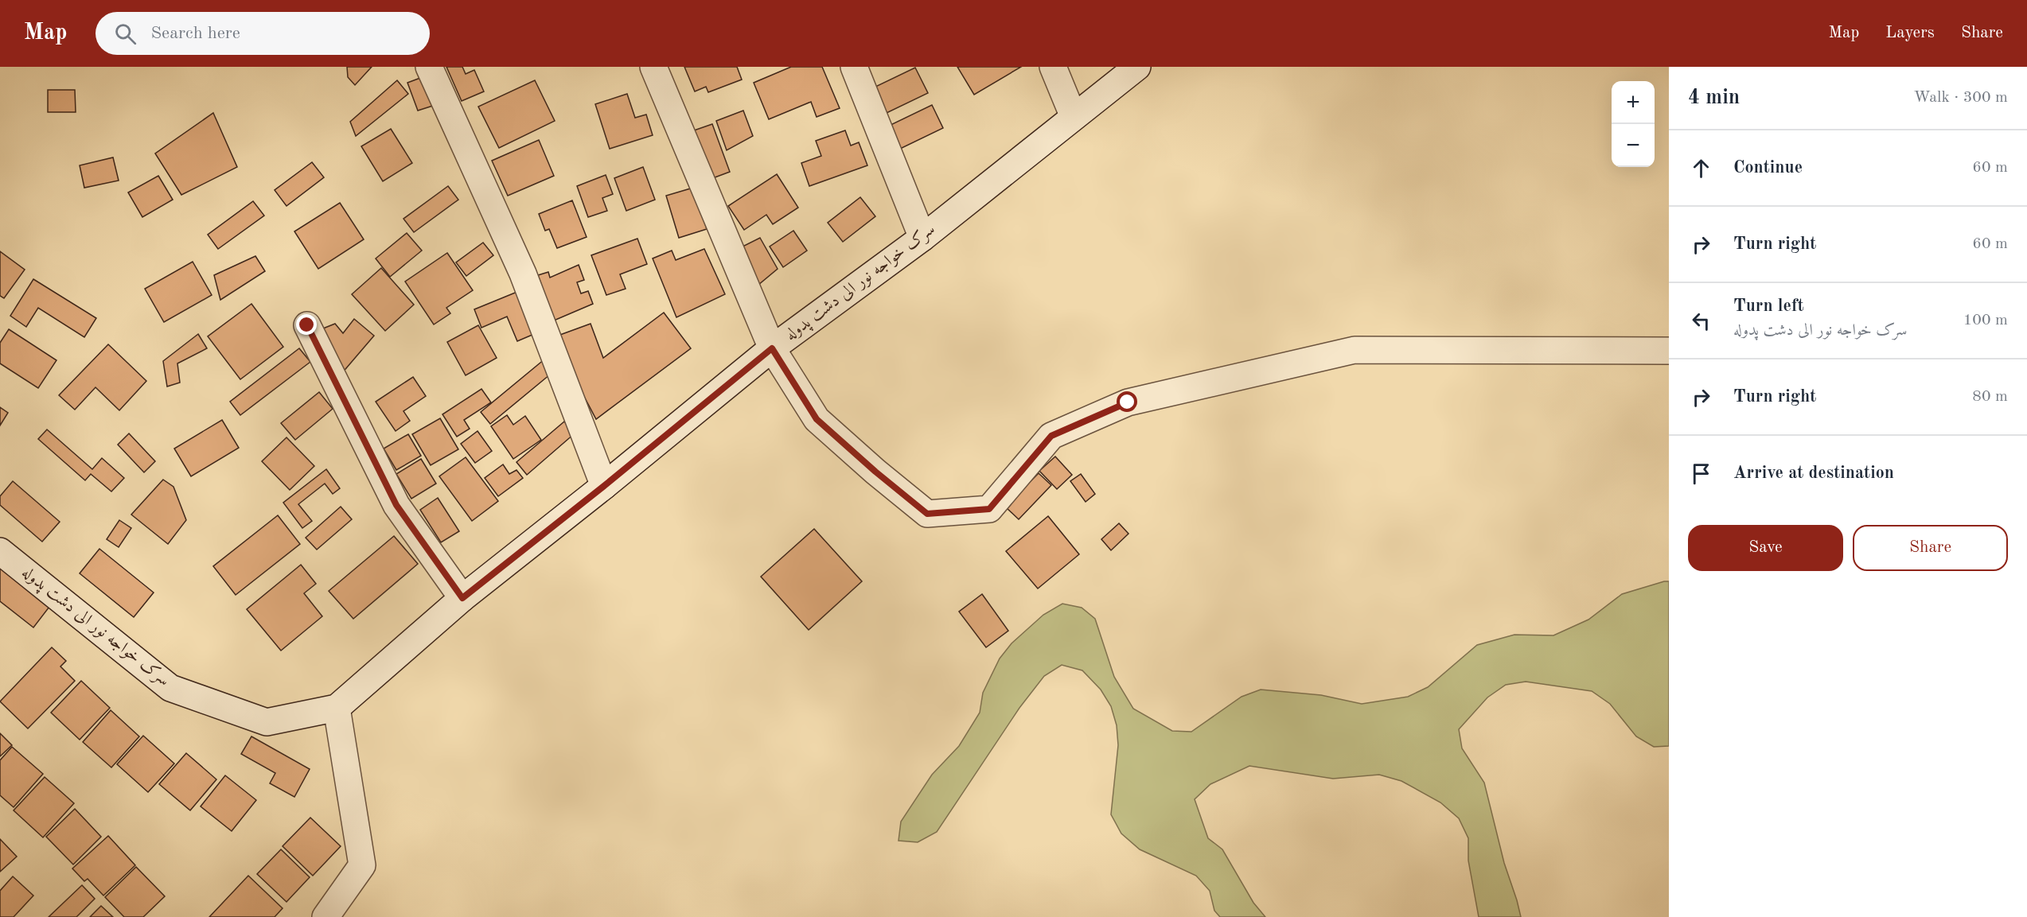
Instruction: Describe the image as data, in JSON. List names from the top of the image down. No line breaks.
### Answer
{"streets":{"street":["سرک خواجه نور الی دشت پدوله"]},"page":{"header":"Map","search":"Search here","nav":["Map","Layers","Share"],"heading":["4 min","Walk · 300 m"],"map_buttons":["+","−"],"list":[["Continue","60 m"],["Turn right","60 m"],["Turn left","سرک خواجه نور الی دشت پدوله","100 m"],["Turn right","80 m"],"Arrive at destination"],"buttons":["Save","Share"]}}
